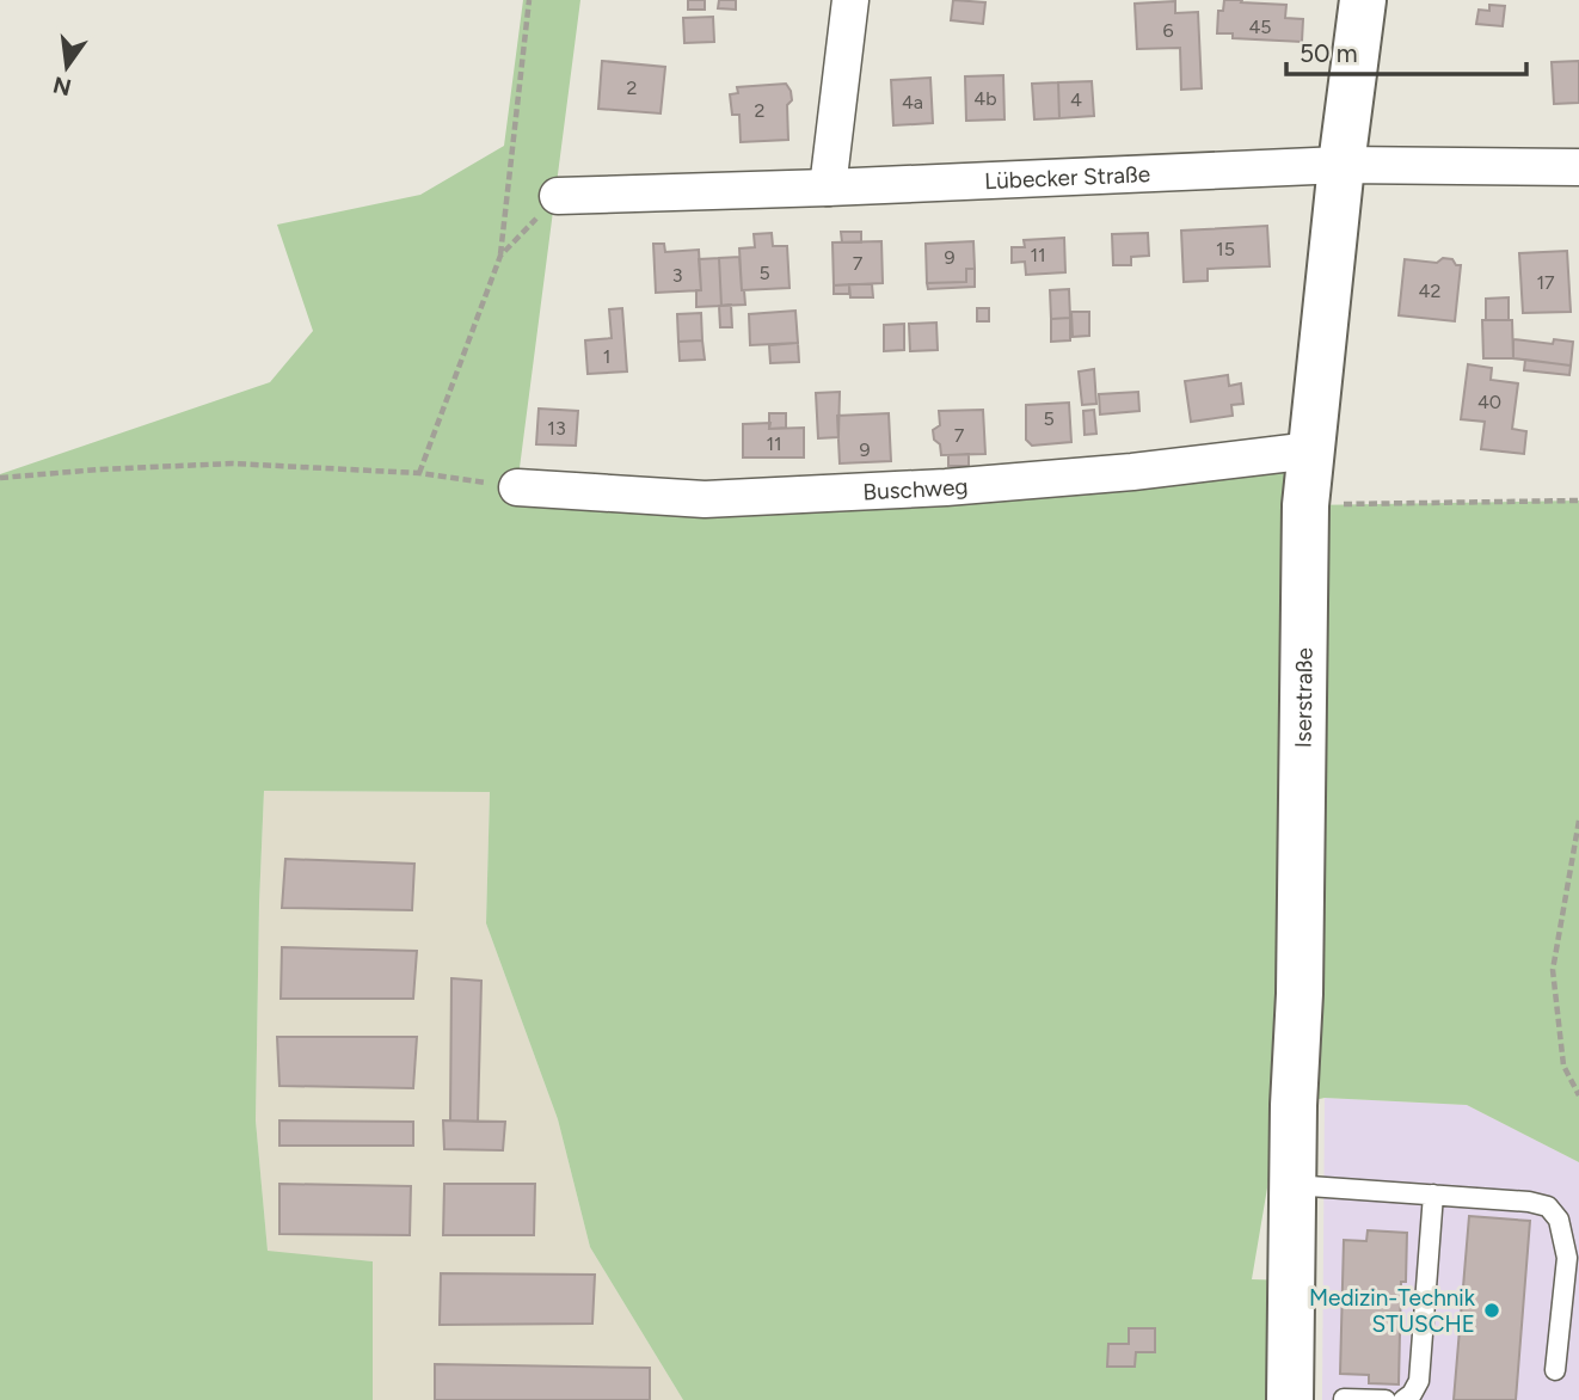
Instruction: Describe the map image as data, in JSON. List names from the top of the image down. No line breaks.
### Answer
{"streets":{"street":["Lübecker Straße","Buschweg","Iserstraße"]},"crossings":[["Lübecker Straße","Iserstraße"],["Buschweg","Iserstraße"]],"places":["Medizin-Technik STUSCHE"],"house_numbers":["45","6","2","4b","4","4a","2","15","11","9","7","5","3","17","42","1","40","5","13","7","11","9"],"scale_bar":"50 m","north":"bottom"}
